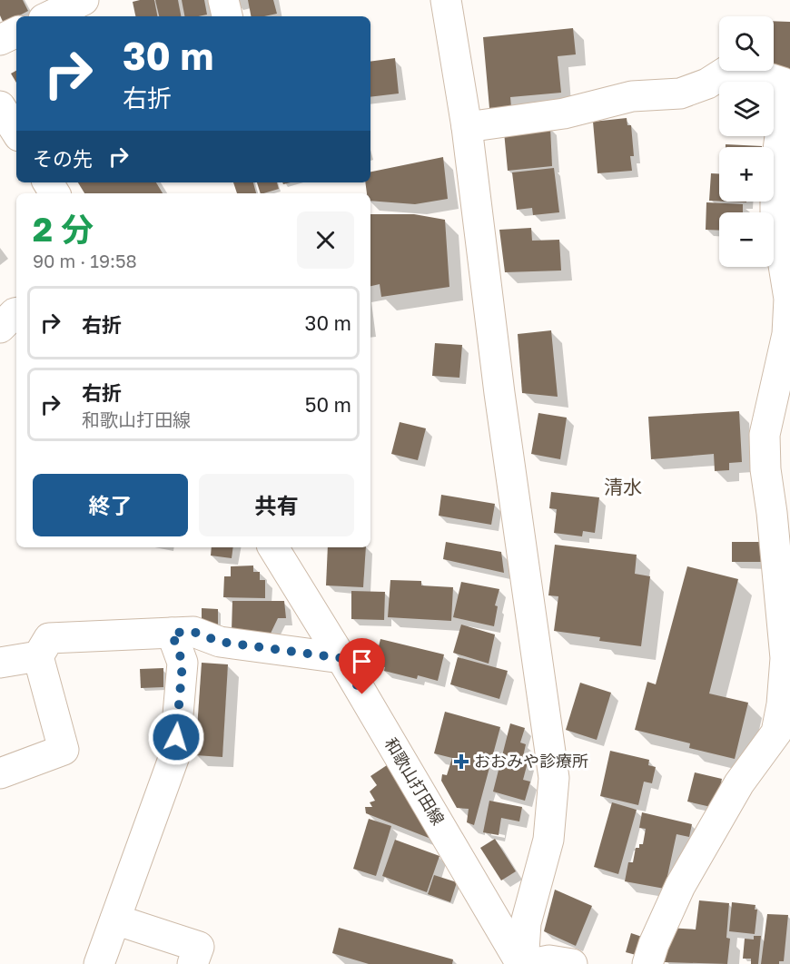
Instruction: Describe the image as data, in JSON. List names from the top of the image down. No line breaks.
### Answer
{"streets":{"street":["和歌山打田線"]},"districts":["清水"],"places":{"health":["おおみや診療所"]},"page":{"map_buttons":["+","−"],"turn":["30 m","右折"],"then":"その先","heading":["2 分","90 m · 19:58"],"list":[{"name":"右折","value":"30 m"},{"name":"右折","note":"和歌山打田線","value":"50 m"}],"buttons":["終了","共有"]}}
